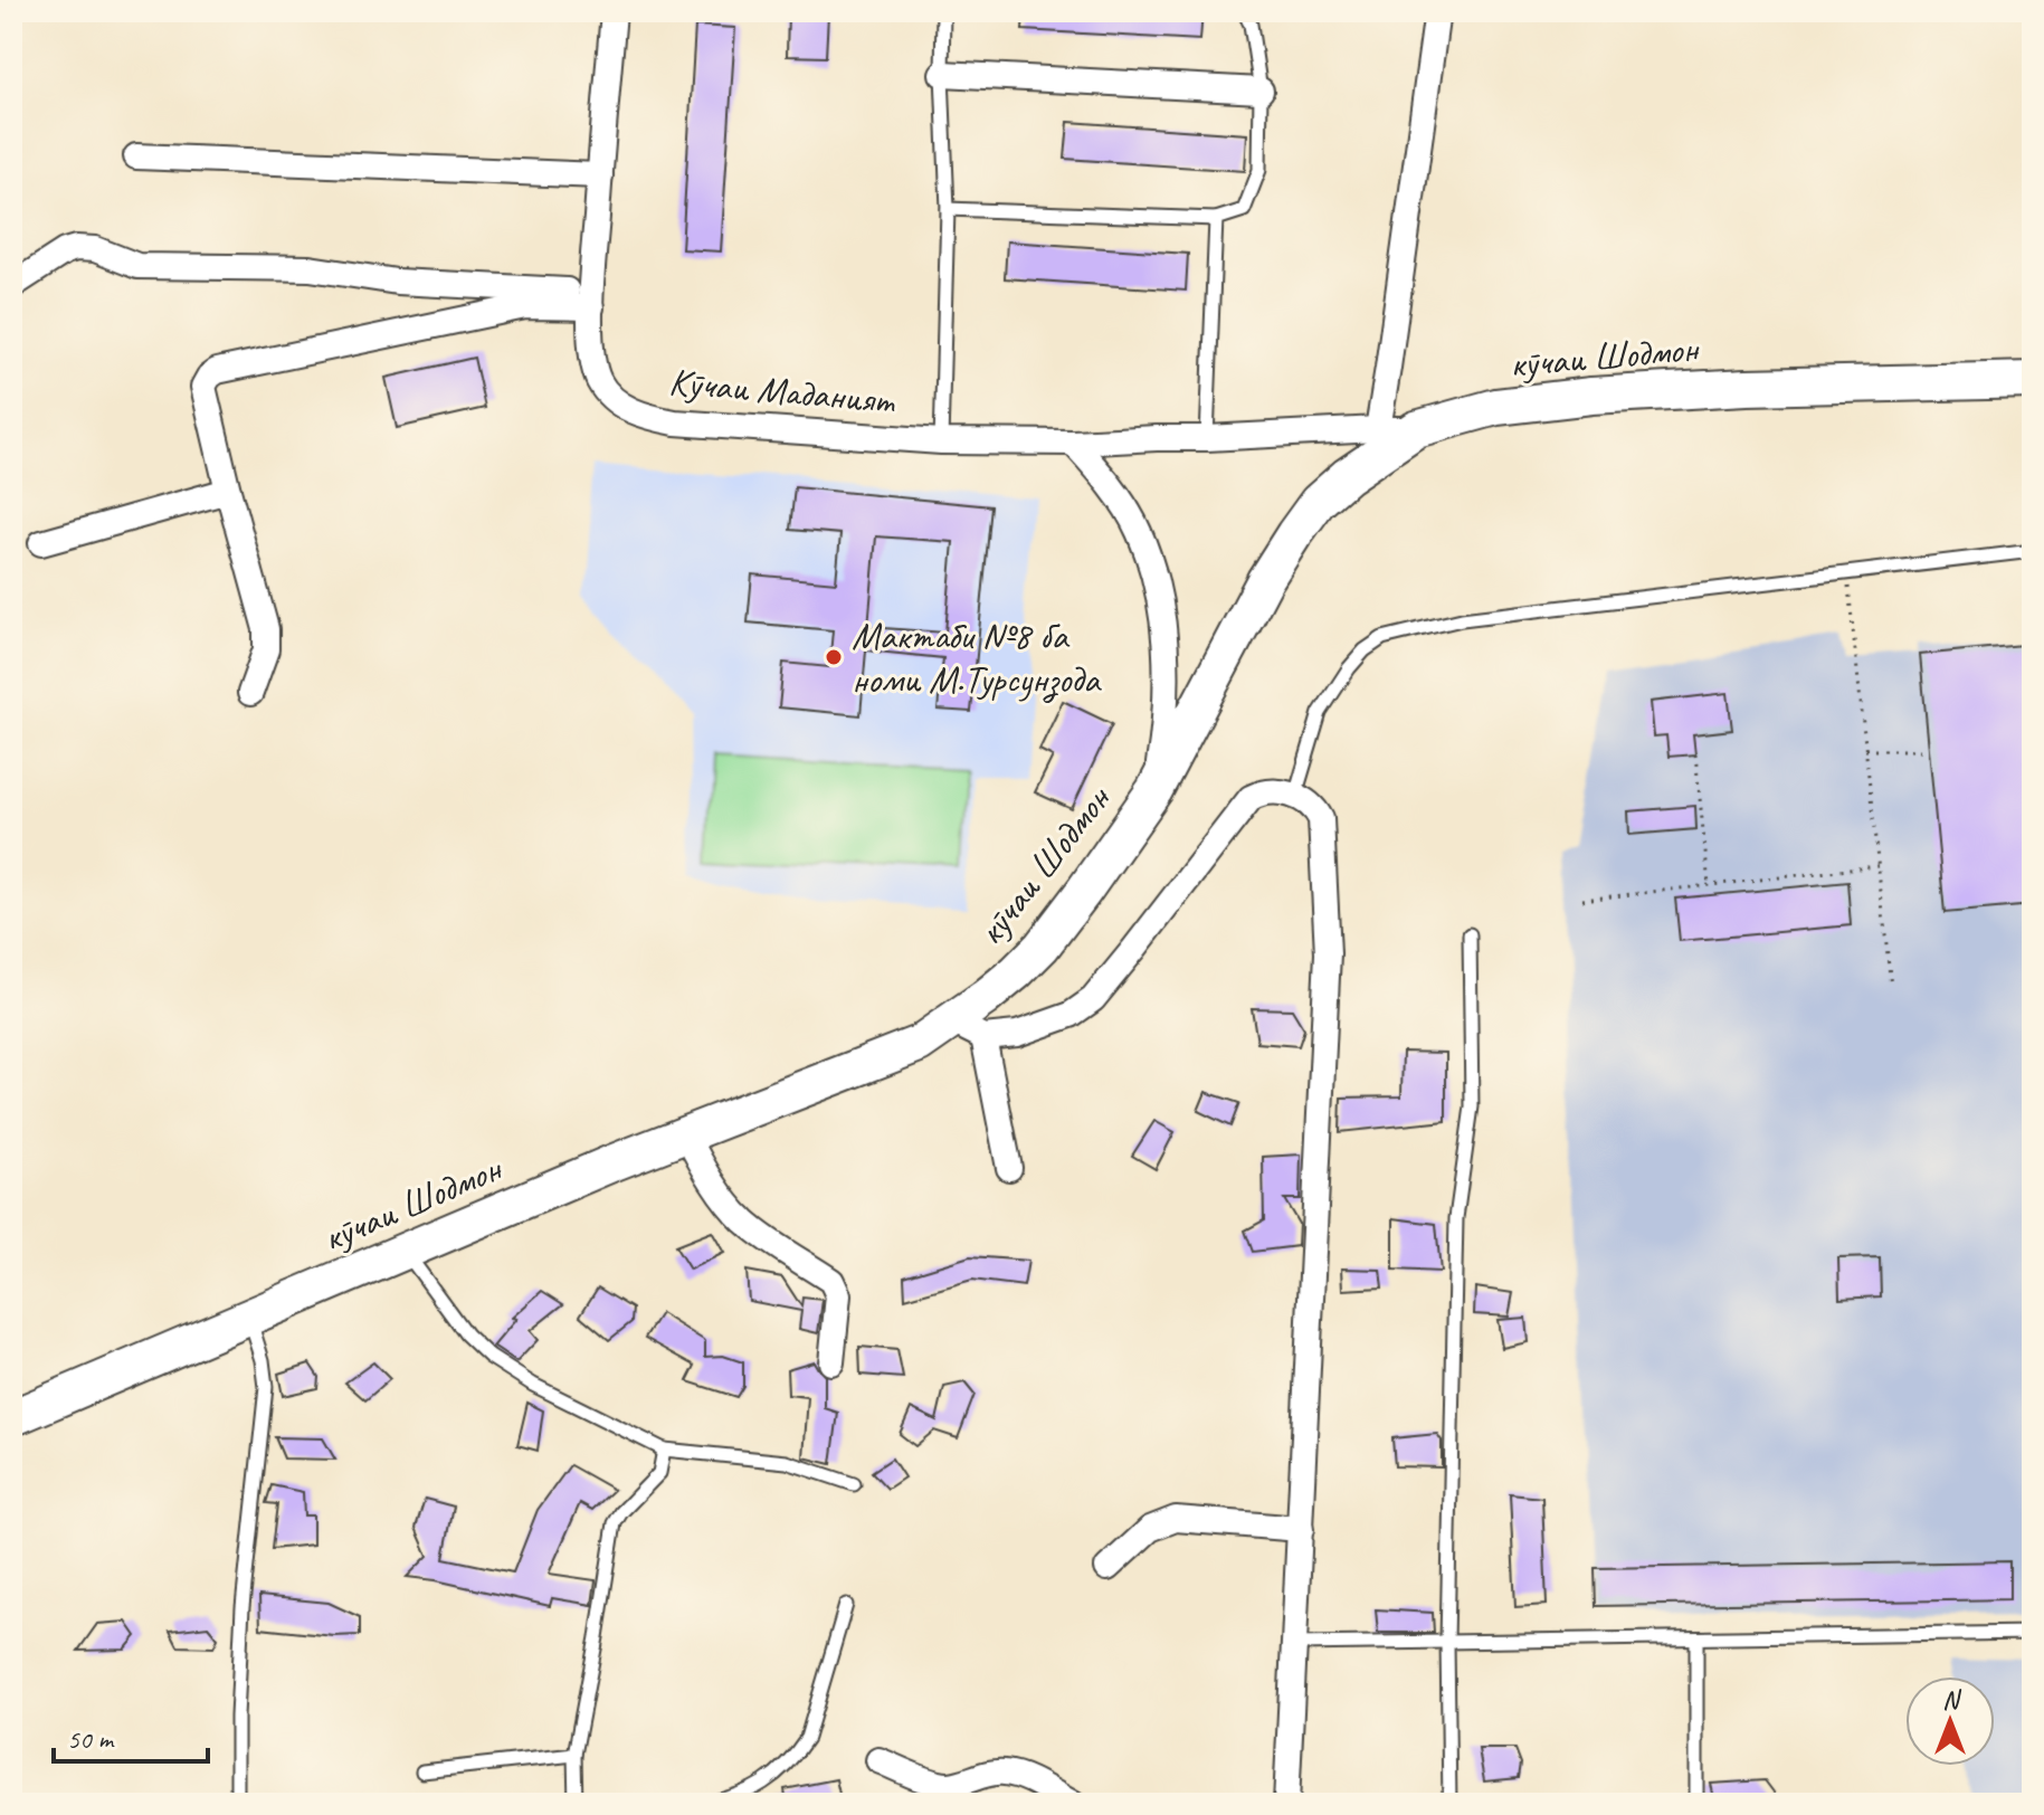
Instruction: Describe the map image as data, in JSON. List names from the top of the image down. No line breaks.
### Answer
{"streets":{"main road":["кӯчаи Шодмон"],"street":["Кӯчаи Маданият"]},"crossings":[["кӯчаи Шодмон","Кӯчаи Маданият"]],"places":["Мактаби №8 ба номи М.Турсунзода"],"scale_bar":"50 m","north":"top"}
